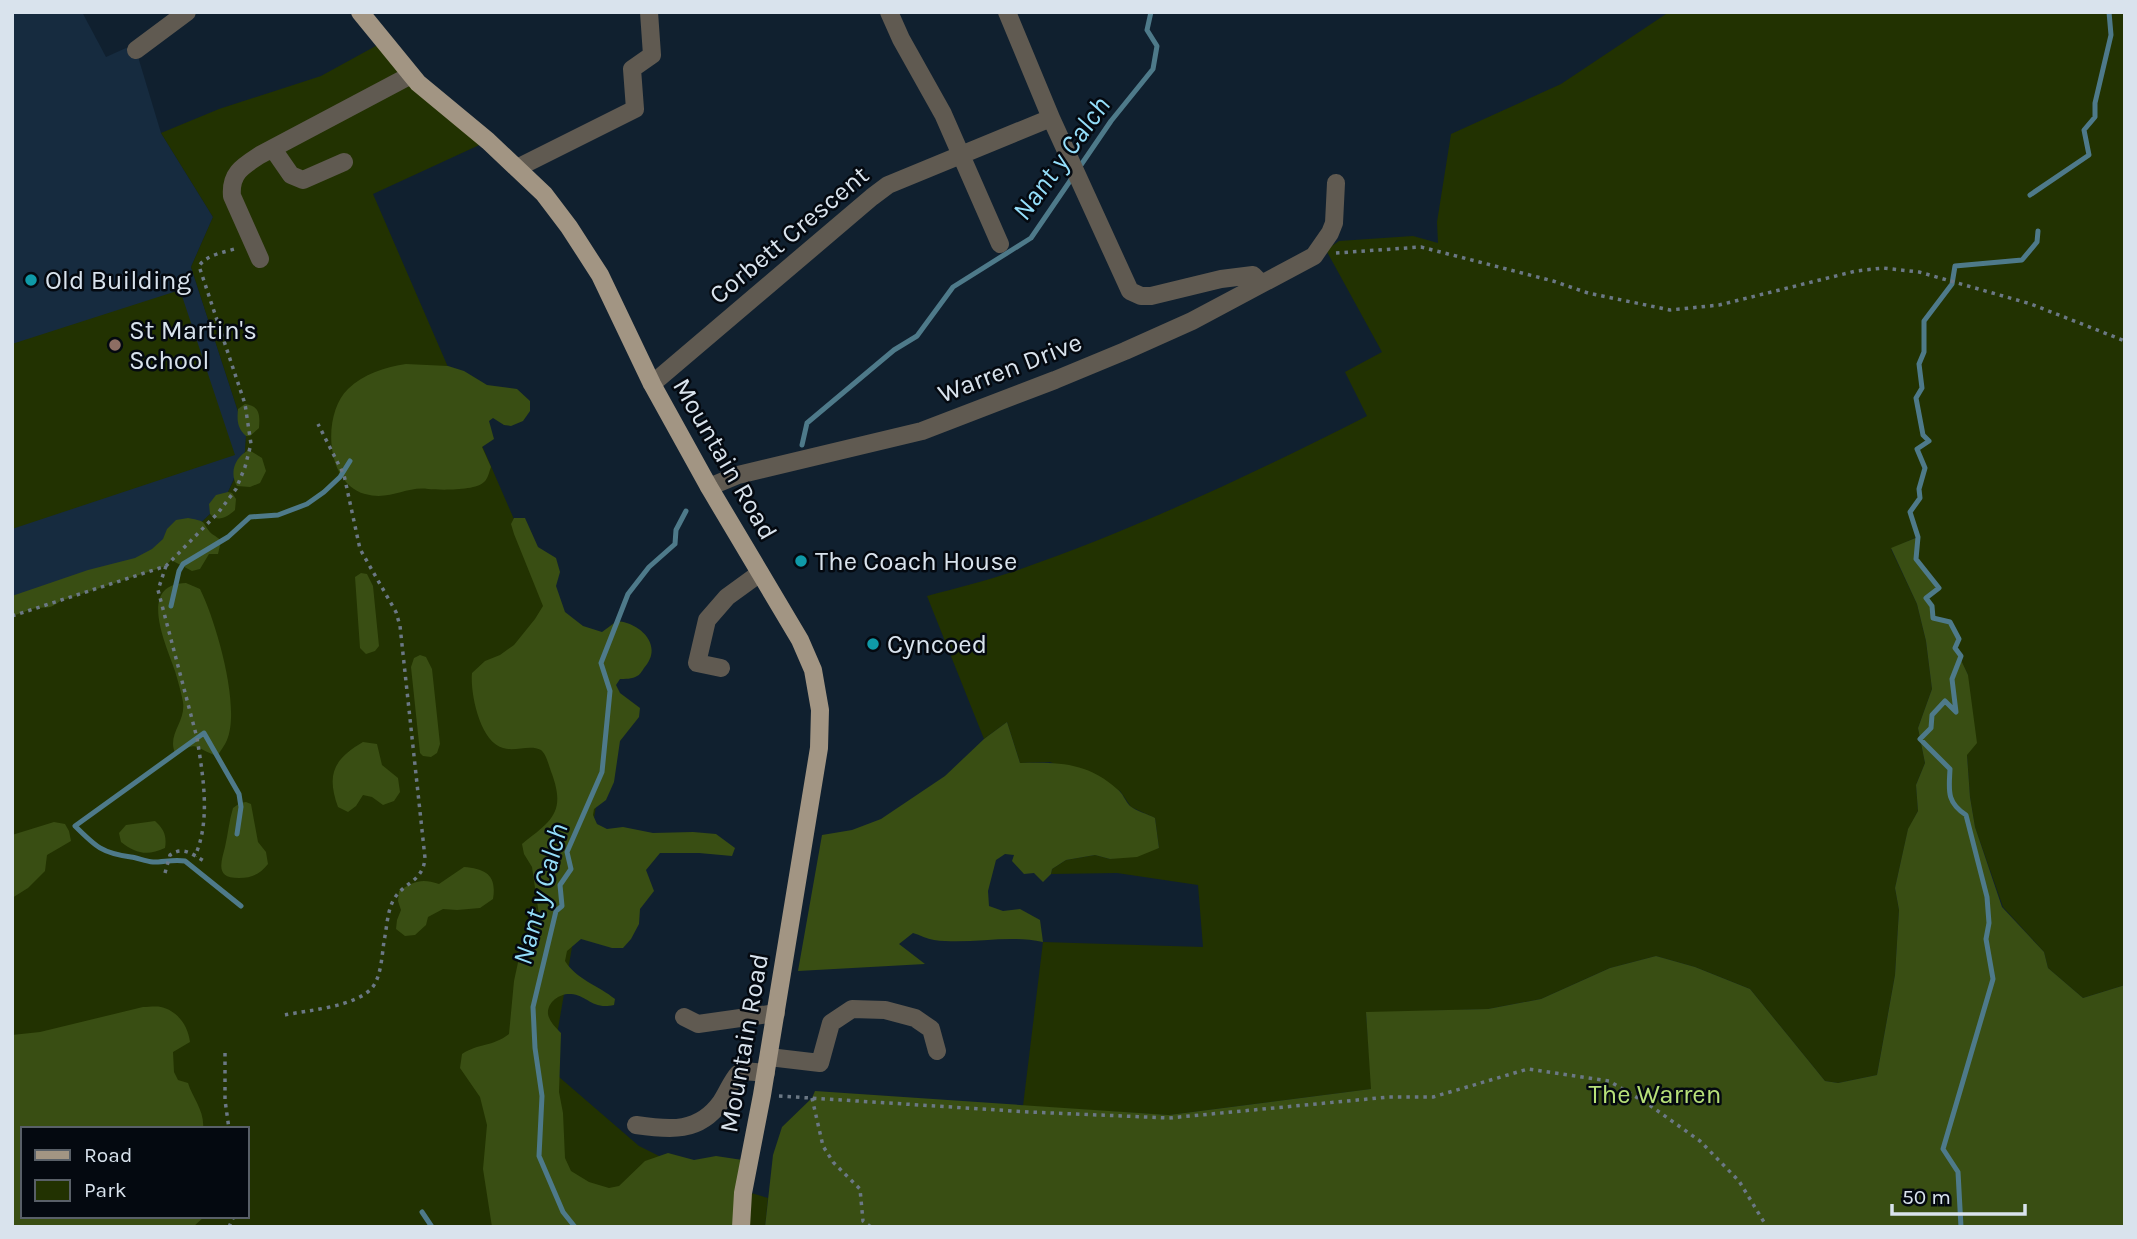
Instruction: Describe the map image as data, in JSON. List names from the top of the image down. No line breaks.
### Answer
{"streets":{"main road":["Mountain Road"],"street":["Corbett Crescent","Warren Drive"]},"crossings":[["Corbett Crescent","Mountain Road"],["Warren Drive","Mountain Road"]],"water":["Nant y Calch"],"parks":["The Warren"],"places":["Old Building","St Martin's School","The Coach House","Cyncoed"],"legend":["Road","Park"],"scale_bar":"50 m"}
